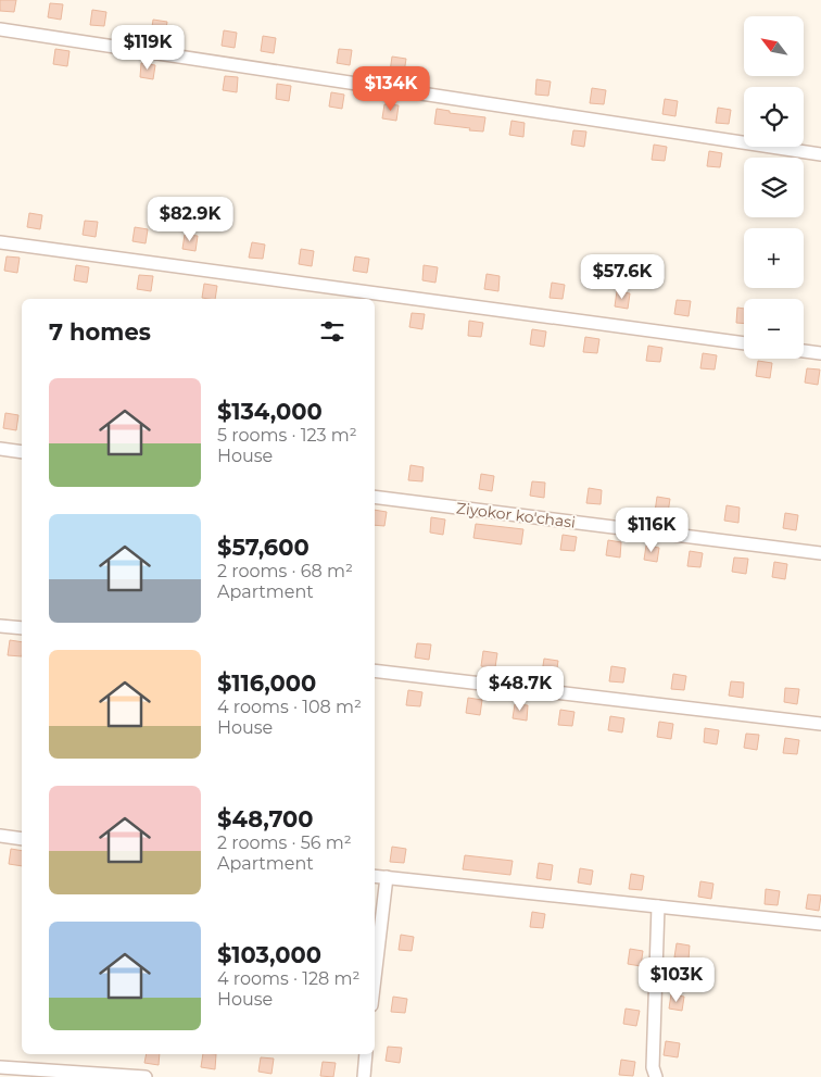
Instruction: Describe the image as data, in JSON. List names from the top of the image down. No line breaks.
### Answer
{"streets":{"street":["Ziyokor ko'chasi"]},"north":"top left","page":{"map_buttons":["+","−"],"price":["$119K","$134K","$82.9K","$57.6K","$116K","$48.7K","$103K"],"heading":"7 homes","list":[{"name":"$134,000","note":"5 rooms · 123 m² · House"},{"name":"$57,600","note":"2 rooms · 68 m² · Apartment"},{"name":"$116,000","note":"4 rooms · 108 m² · House"},{"name":"$48,700","note":"2 rooms · 56 m² · Apartment"},{"name":"$103,000","note":"4 rooms · 128 m² · House"}]}}
